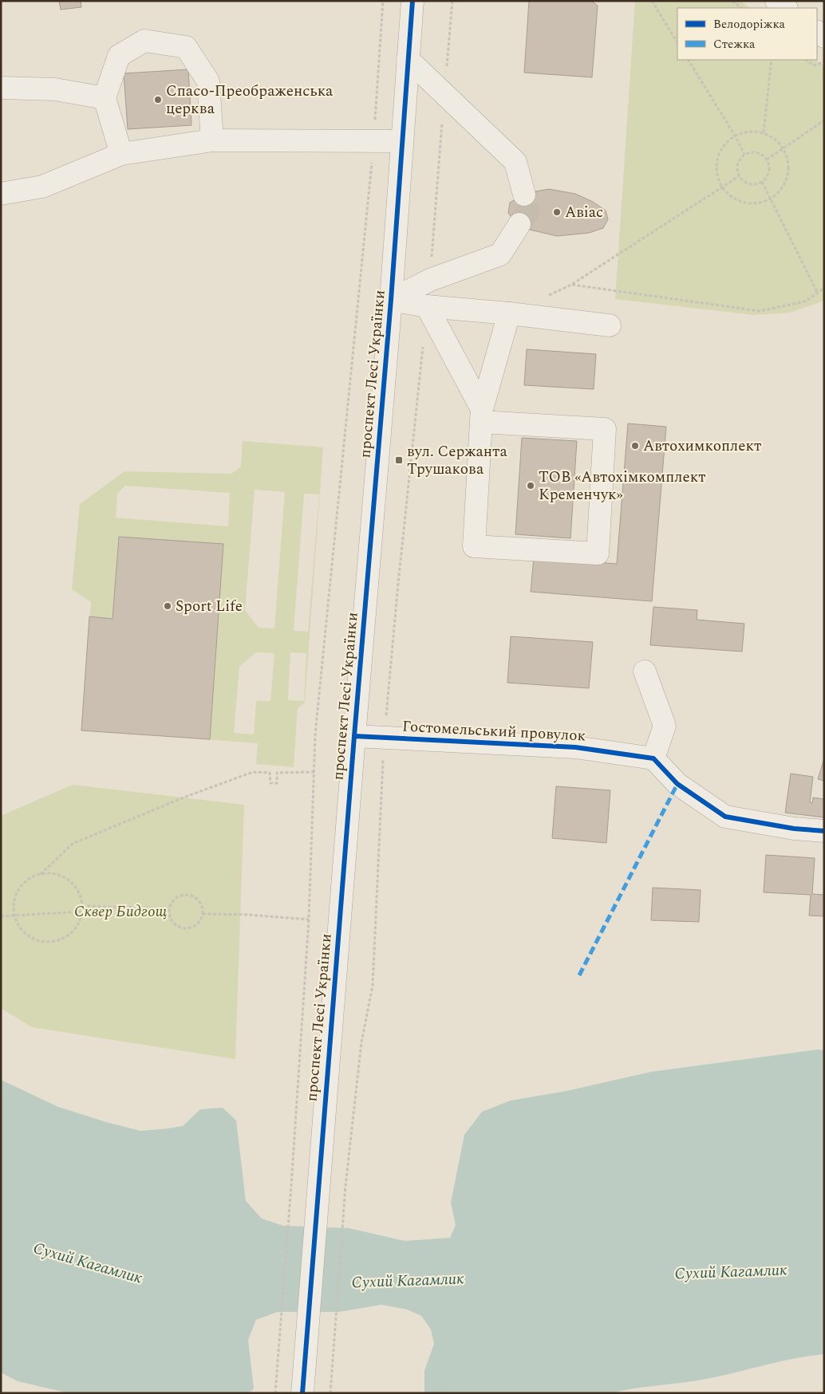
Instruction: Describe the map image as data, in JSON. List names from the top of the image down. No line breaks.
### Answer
{"streets":{"street":["проспект Лесі Українки","Гостомельський провулок"]},"crossings":[["проспект Лесі Українки","Гостомельський провулок"]],"water":["Сухий Кагамлик"],"parks":["Сквер Бидгощ"],"places":{"other":["Спасо-Преображенська церква","Авіас","Автохимкоплект","ТОВ «Автохімкомплект Кременчук»","Sport Life"],"transit":["вул. Сержанта Трушакова"]},"legend":["Велодоріжка","Стежка"]}
